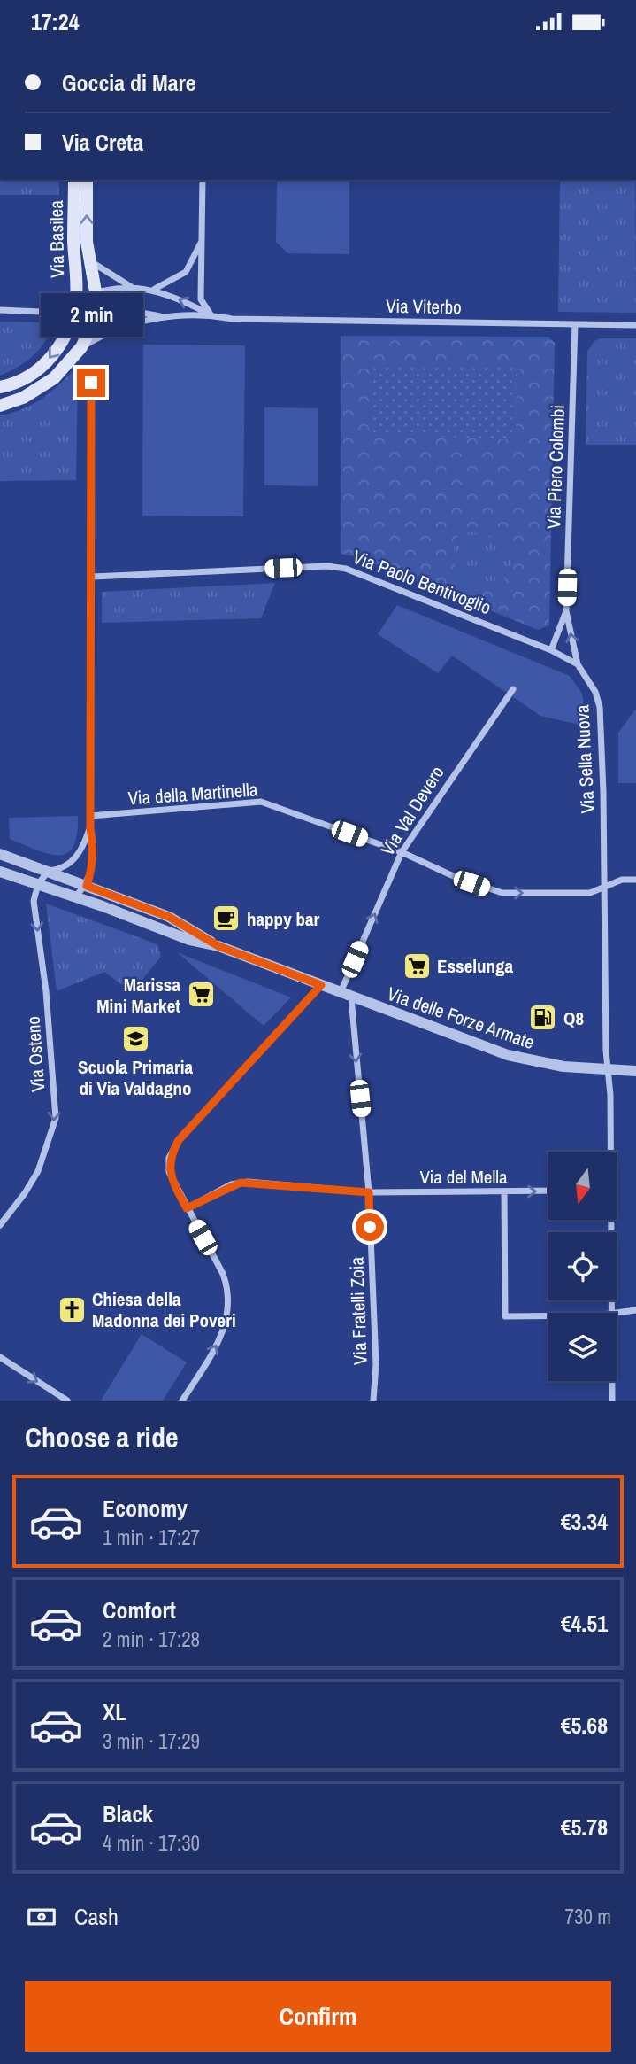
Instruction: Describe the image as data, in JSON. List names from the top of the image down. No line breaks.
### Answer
{"streets":{"main road":["Via Basilea"],"street":["Via Viterbo","Via Piero Colombi","Via Paolo Bentivoglio","Via Sella Nuova","Via della Martinella","Via Val Devero","Via delle Forze Armate","Via Osteno","Via del Mella","Via Fratelli Zoia"]},"crossings":[["Via Basilea","Via Viterbo"],["Via Viterbo","Via Piero Colombi"],["Via Piero Colombi","Via Paolo Bentivoglio"],["Via Piero Colombi","Via Sella Nuova"],["Via Paolo Bentivoglio","Via Sella Nuova"],["Via Sella Nuova","Via della Martinella"],["Via Sella Nuova","Via delle Forze Armate"],["Via della Martinella","Via Val Devero"],["Via Val Devero","Via delle Forze Armate"],["Via Val Devero","Via Fratelli Zoia"],["Via delle Forze Armate","Via Osteno"],["Via delle Forze Armate","Via Fratelli Zoia"],["Via del Mella","Via Fratelli Zoia"]],"one_way":["Via della Martinella","Via Val Devero","Via Osteno","Via Fratelli Zoia"],"places":{"cafe":["happy bar"],"supermarket":["Esselunga","Marissa Mini Market"],"fuel station":["Q8"],"school or university":["Scuola Primaria di Via Valdagno"],"church":["Chiesa della Madonna dei Poveri"]},"north":"bottom","page":{"status":"17:24","banner":["Goccia di Mare","Via Creta"],"bubble":"2 min","heading":"Choose a ride","list":[{"name":"Economy","note":"1 min · 17:27","value":"€3.34"},{"name":"Comfort","note":"2 min · 17:28","value":"€4.51"},{"name":"XL","note":"3 min · 17:29","value":"€5.68"},{"name":"Black","note":"4 min · 17:30","value":"€5.78"}],"pay":["Cash","730 m"],"buttons":"Confirm"}}
